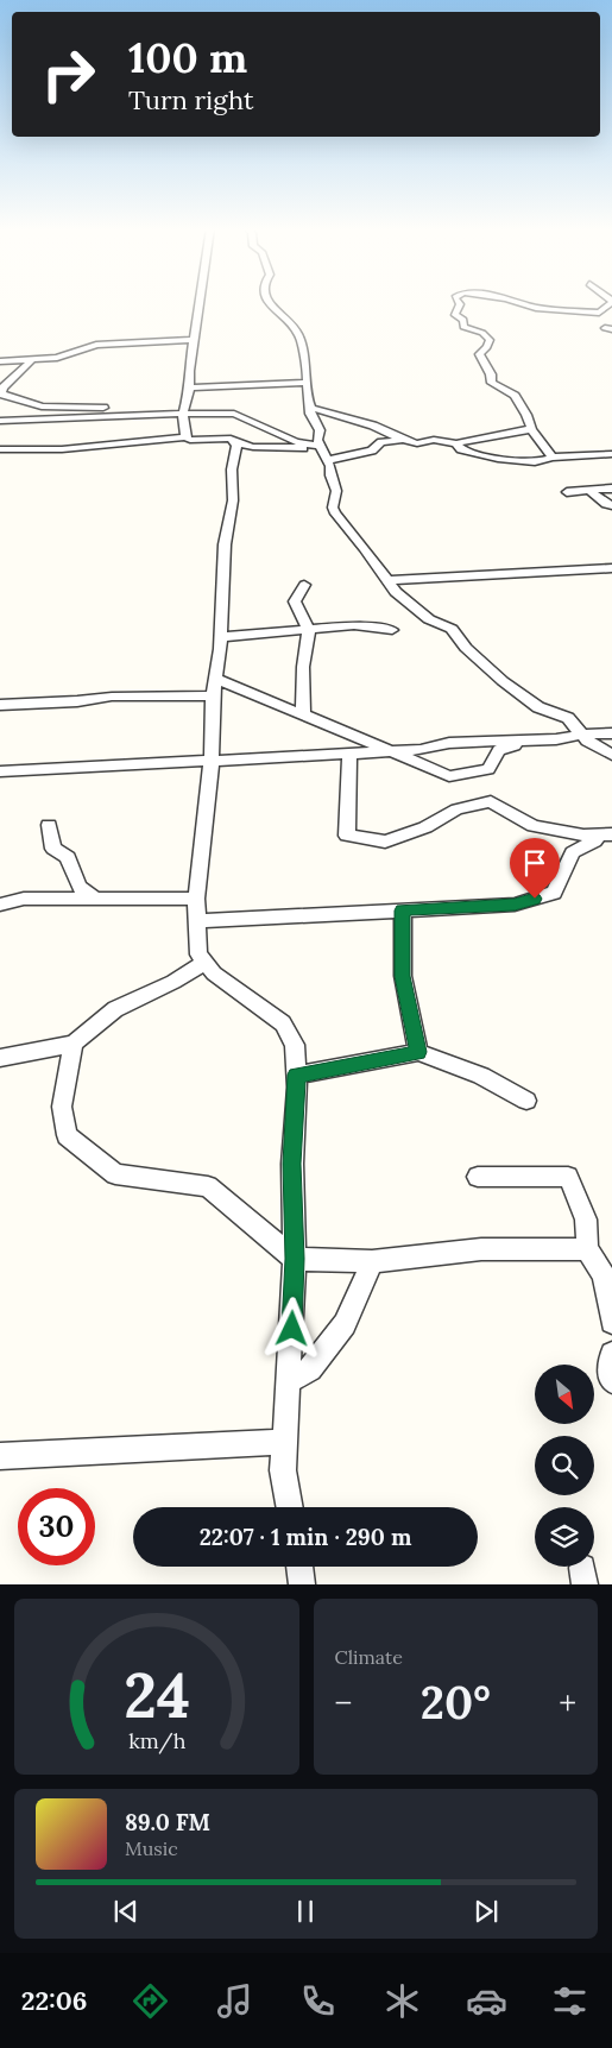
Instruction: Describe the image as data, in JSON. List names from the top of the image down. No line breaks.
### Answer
{"north":"bottom right","page":{"turn":["100 m","Turn right"],"limit":"30","trip":"22:07 · 1 min · 290 m","tile":"Climate","heat":["−","20°","+"],"song":["89.0 FM","Music"],"tabs":"22:06","gauge":["24","km/h"]}}
